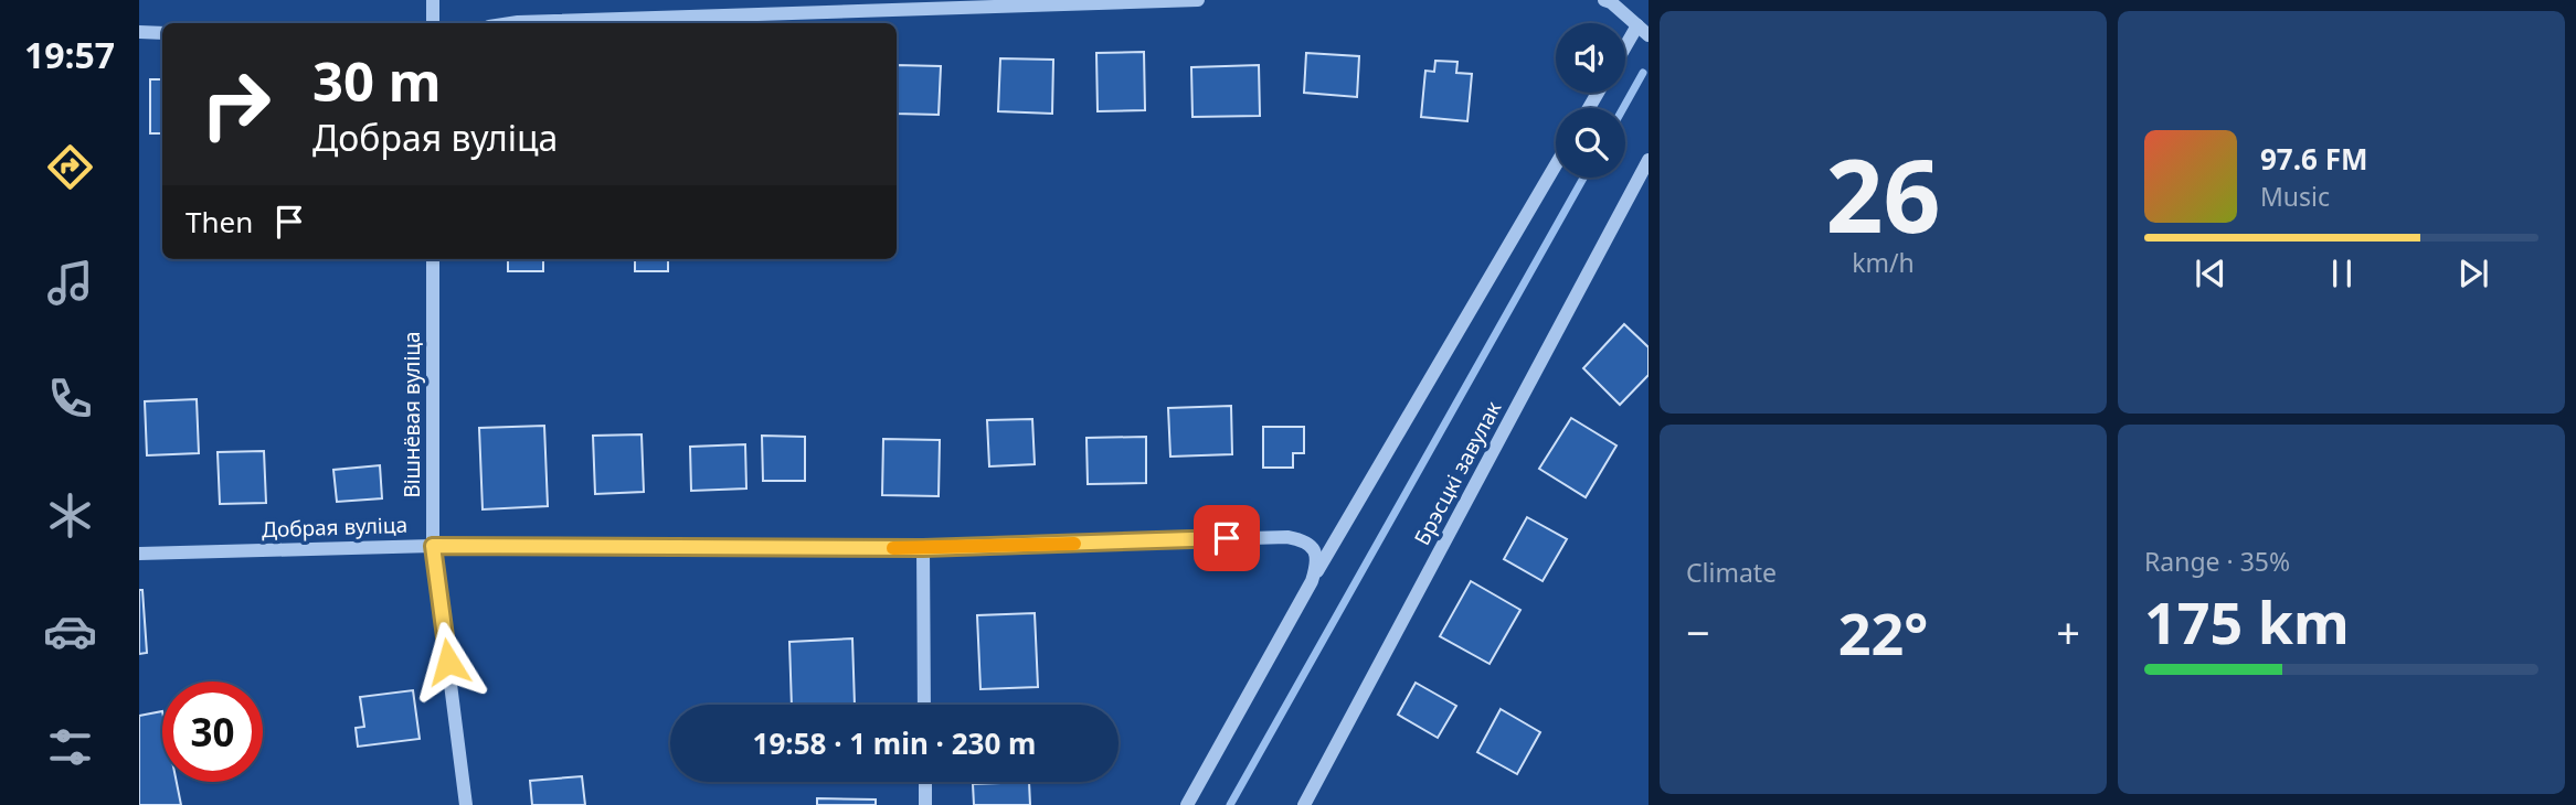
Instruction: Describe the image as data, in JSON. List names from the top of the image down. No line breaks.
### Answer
{"streets":{"street":["Вішнёвая вуліца","Брэсцкі завулак","Добрая вуліца"]},"crossings":[["Вішнёвая вуліца","Добрая вуліца"]],"page":{"tabs":"19:57","tile":[["26","km/h"],"Climate",["Range · 35%","175 km"]],"turn":["30 m","Добрая вуліца"],"song":["97.6 FM","Music"],"then":"Then","heat":["−","22°","+"],"limit":"30","trip":"19:58 · 1 min · 230 m"}}
